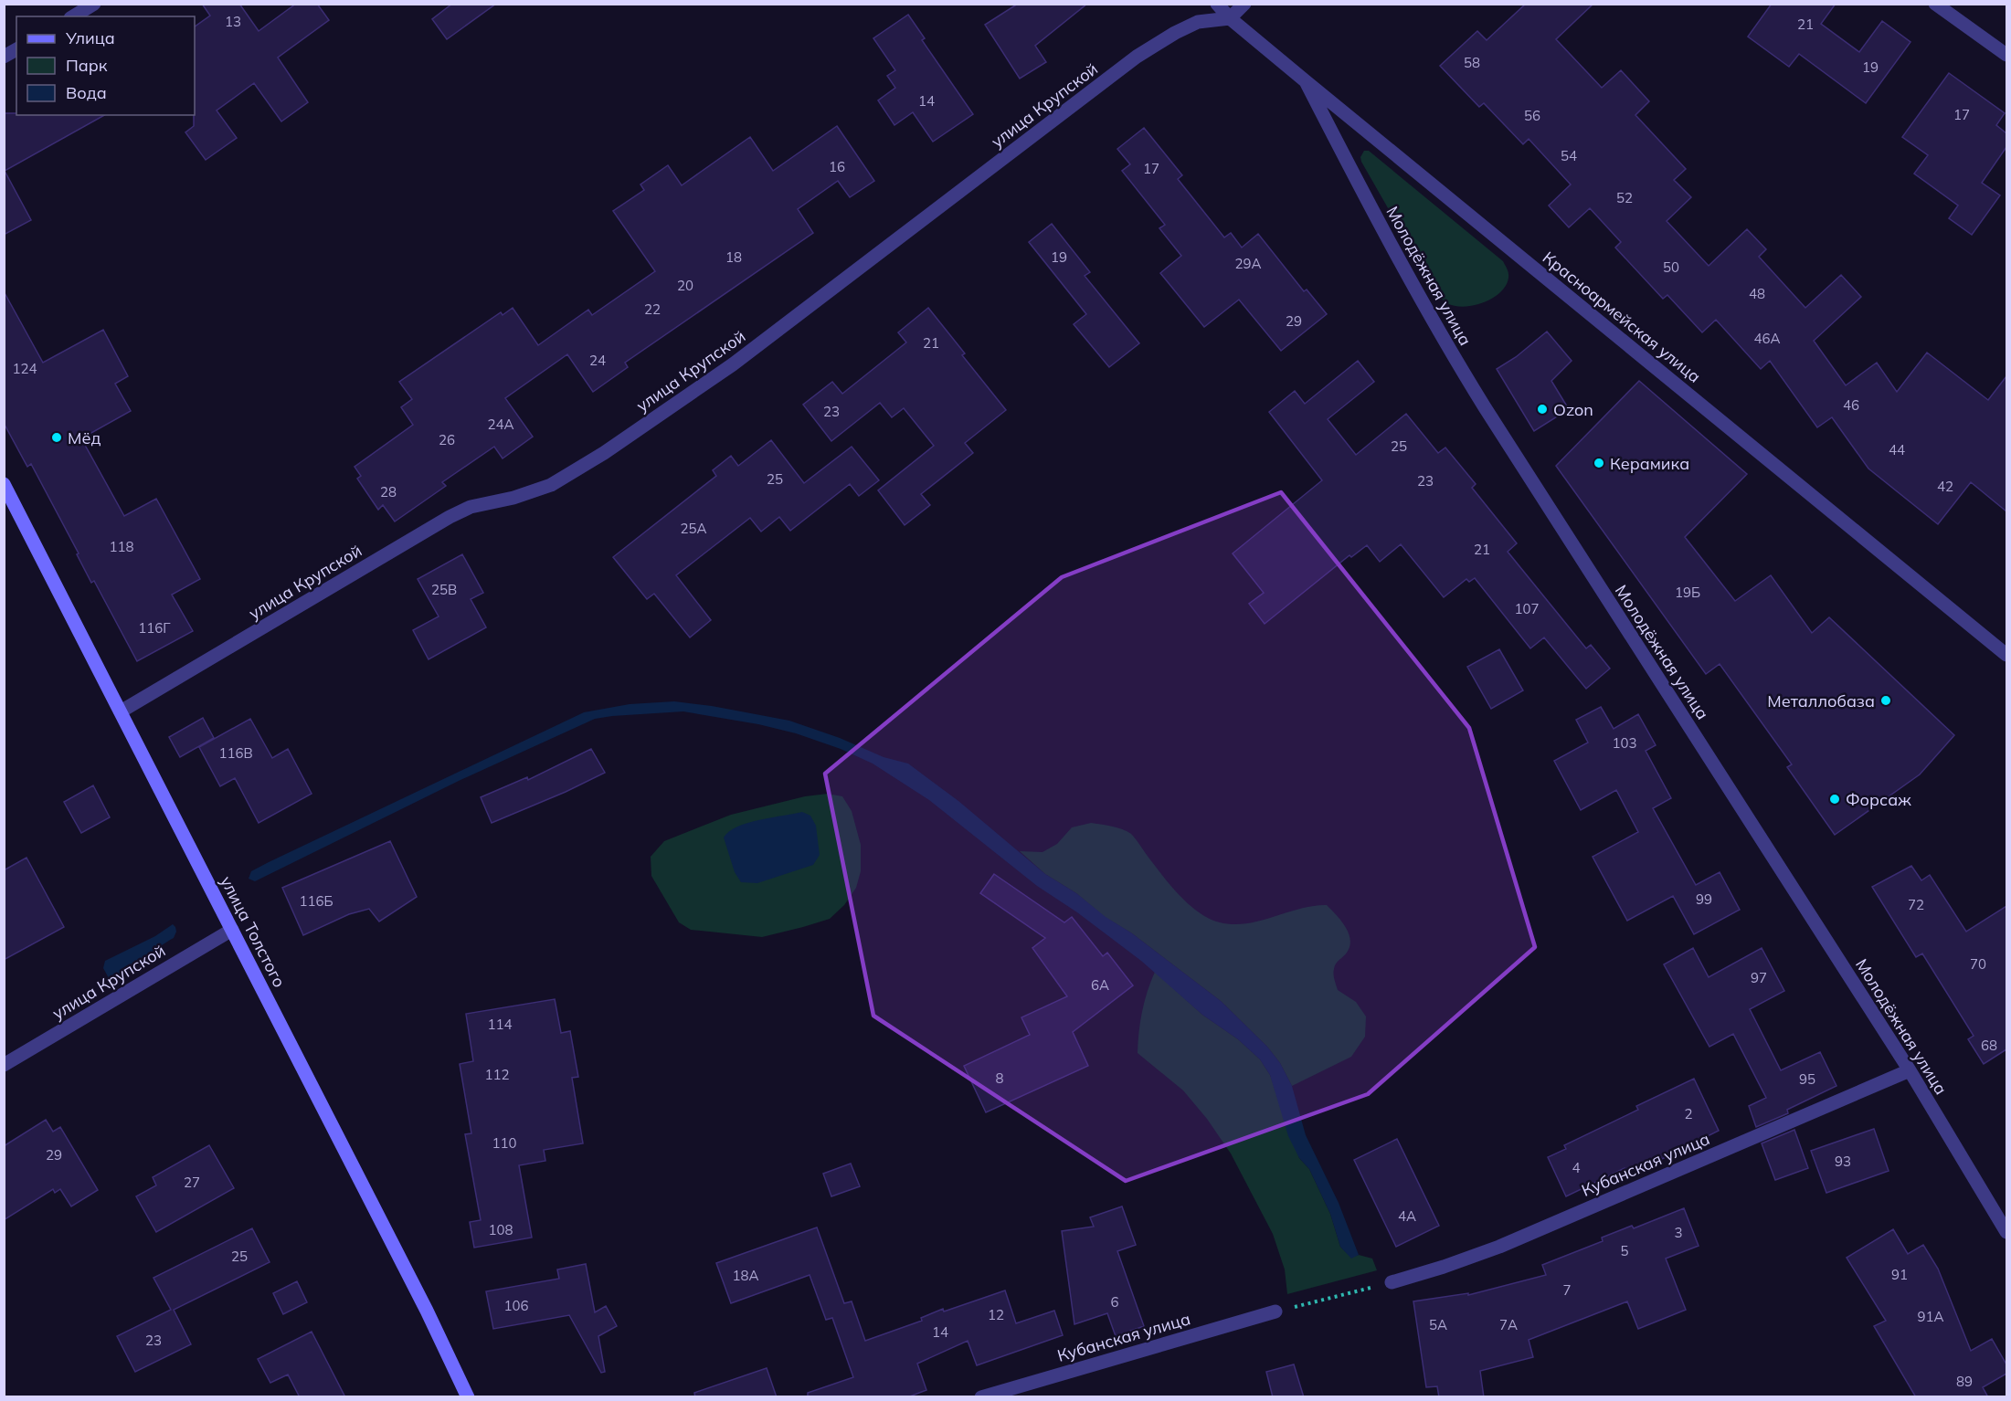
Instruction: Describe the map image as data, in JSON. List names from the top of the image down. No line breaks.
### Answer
{"streets":{"main road":["улица Толстого"],"street":["улица Крупской","Молодёжная улица","Красноармейская улица","Кубанская улица"]},"crossings":[["улица Крупской","Красноармейская улица"],["улица Крупской","улица Толстого"],["Молодёжная улица","Красноармейская улица"],["Молодёжная улица","Кубанская улица"]],"places":["Ozon","Мёд","Керамика","Металлобаза","Форсаж"],"house_numbers":["13","21","58","19","14","17","56","54","16","17","52","18","19","29А","50","20","48","22","29","46А","21","24","124","46","23","24А","26","25","44","25","23","42","28","25А","118","21","25В","19Б","107","116Г","103","116В","99","116Б","72","70","97","6А","114","68","112","8","95","2","110","29","93","4","27","4А","108","3","5","25","91","18А","7","6","106","12","91А","5А","7А","14","23","89"],"legend":["Улица","Парк","Вода"]}
